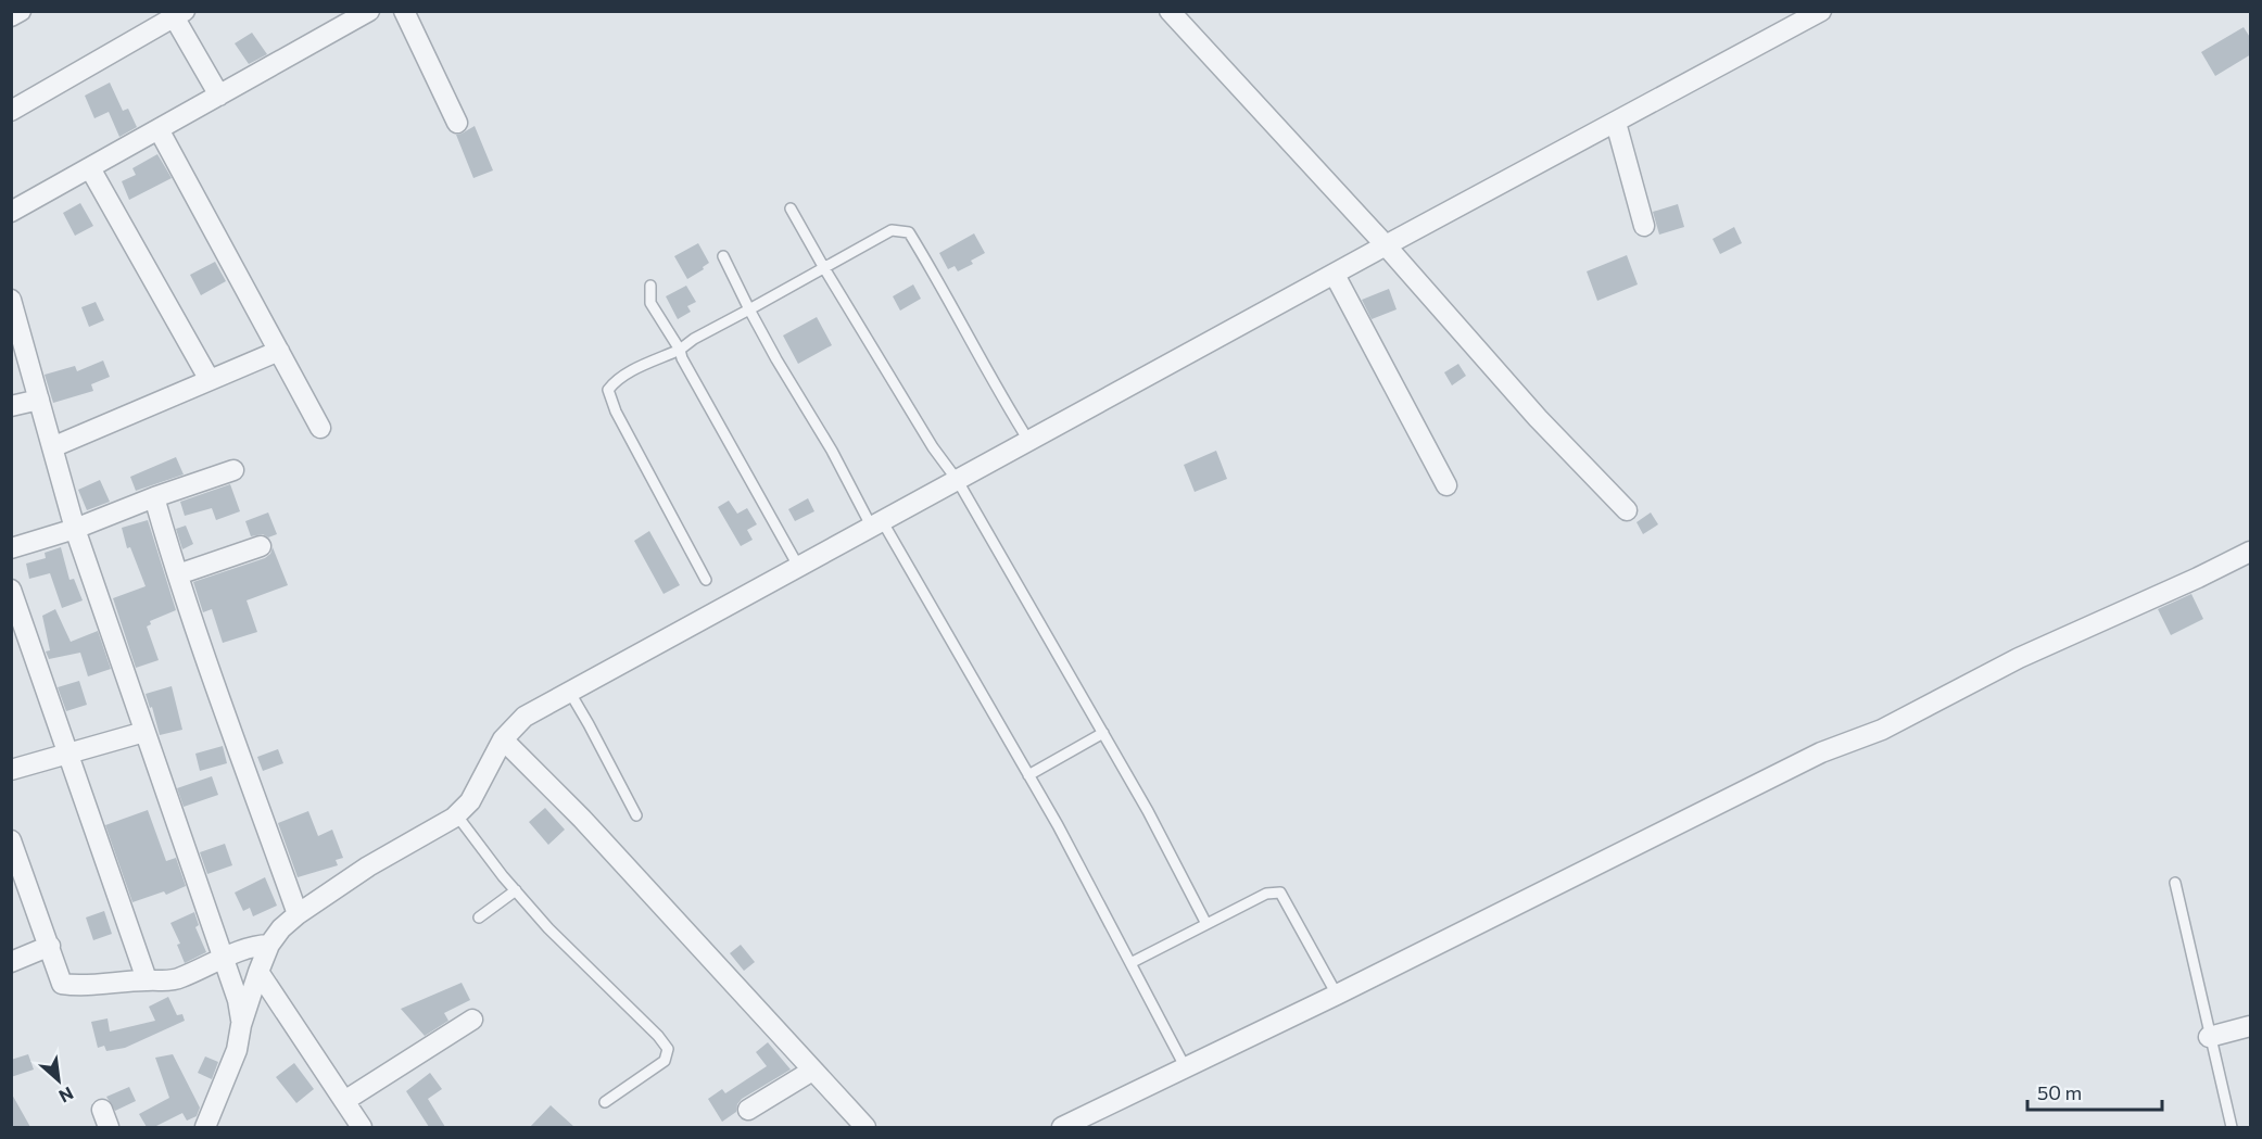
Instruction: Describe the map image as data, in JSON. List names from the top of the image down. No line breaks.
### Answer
{"scale_bar":"50 m","north":"bottom right"}
